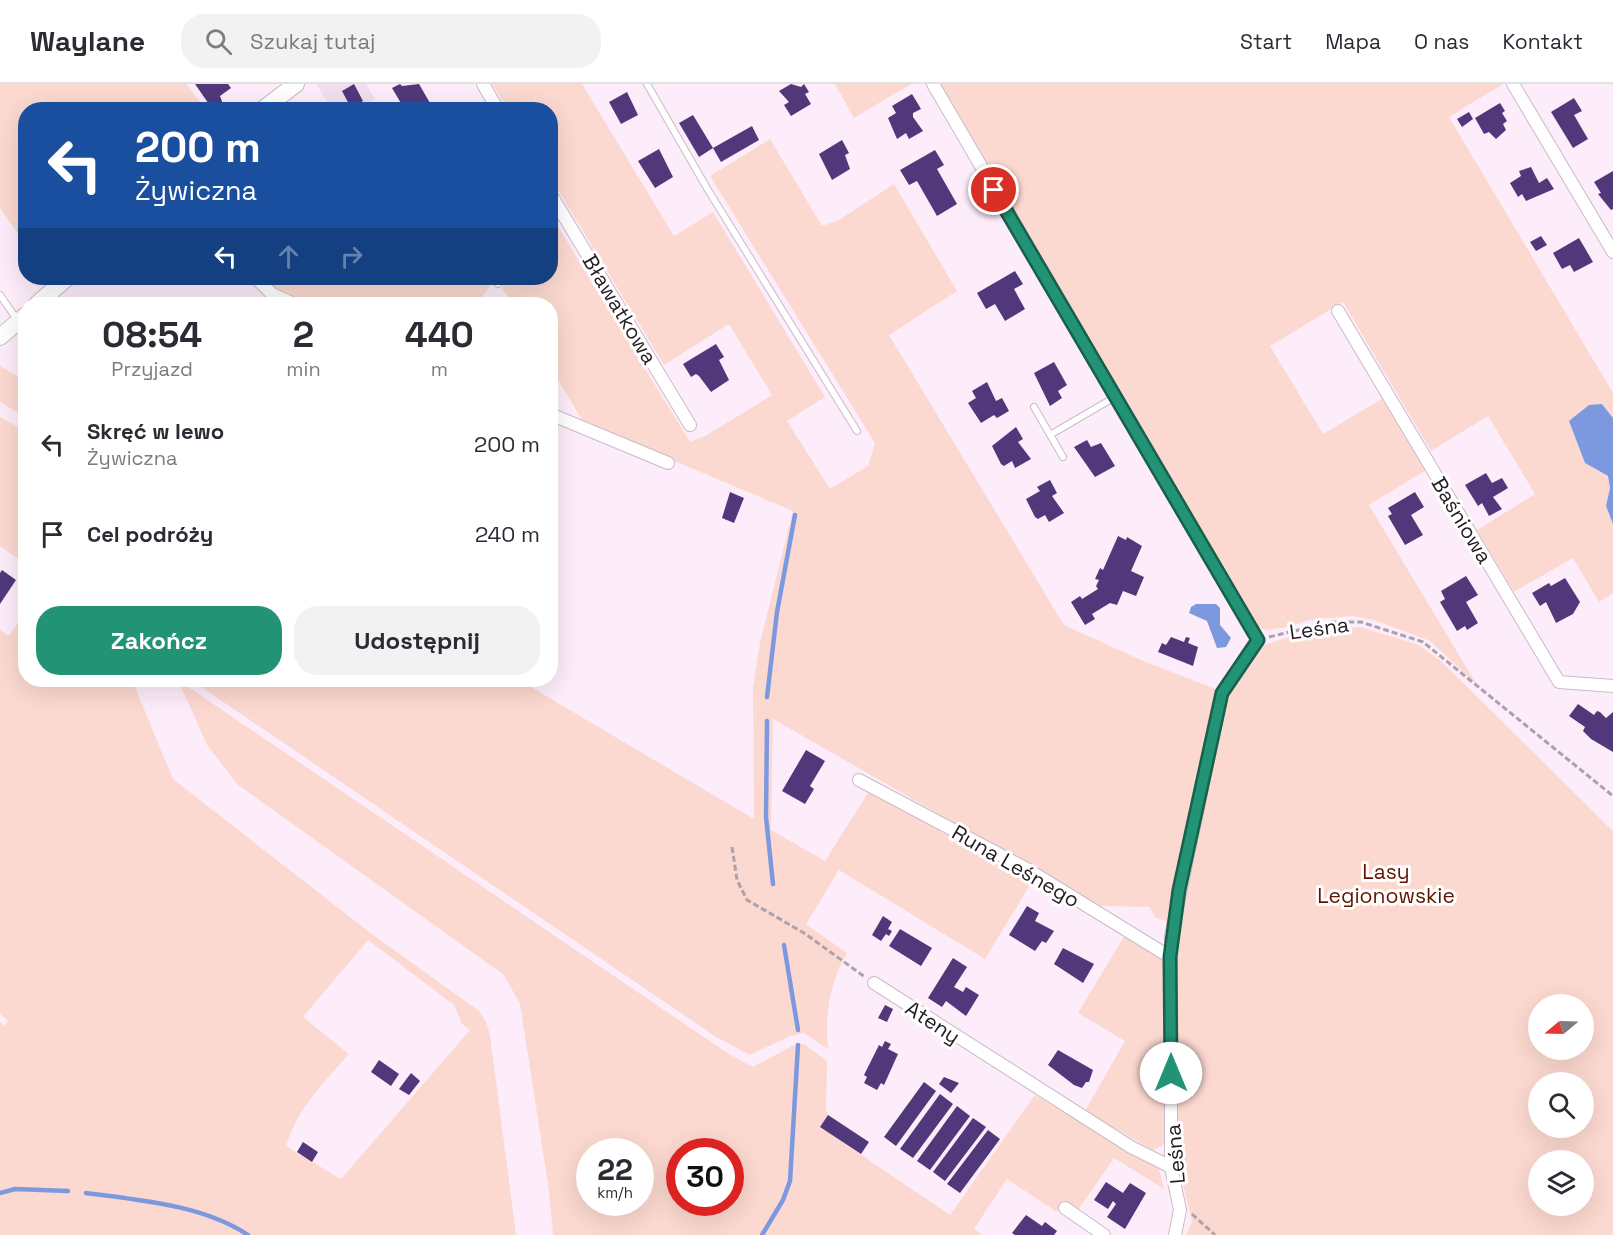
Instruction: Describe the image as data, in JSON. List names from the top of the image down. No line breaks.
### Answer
{"streets":{"street":["Bławatkowa","Baśniowa","Leśna","Runa Leśnego","Ateny"]},"crossings":[["Leśna","Runa Leśnego"],["Leśna","Ateny"]],"parks":["Lasy Legionowskie"],"north":"left","page":{"header":"Waylane","search":"Szukaj tutaj","nav":["Start","Mapa","O nas","Kontakt"],"turn":["200 m","Żywiczna"],"eta":["08:54","Przyjazd","2","min","440","m"],"list":[{"name":"Skręć w lewo","note":"Żywiczna","value":"200 m"},{"name":"Cel podróży","value":"240 m"}],"buttons":["Zakończ","Udostępnij"],"speed":"22 km/h","limit":"30"}}
